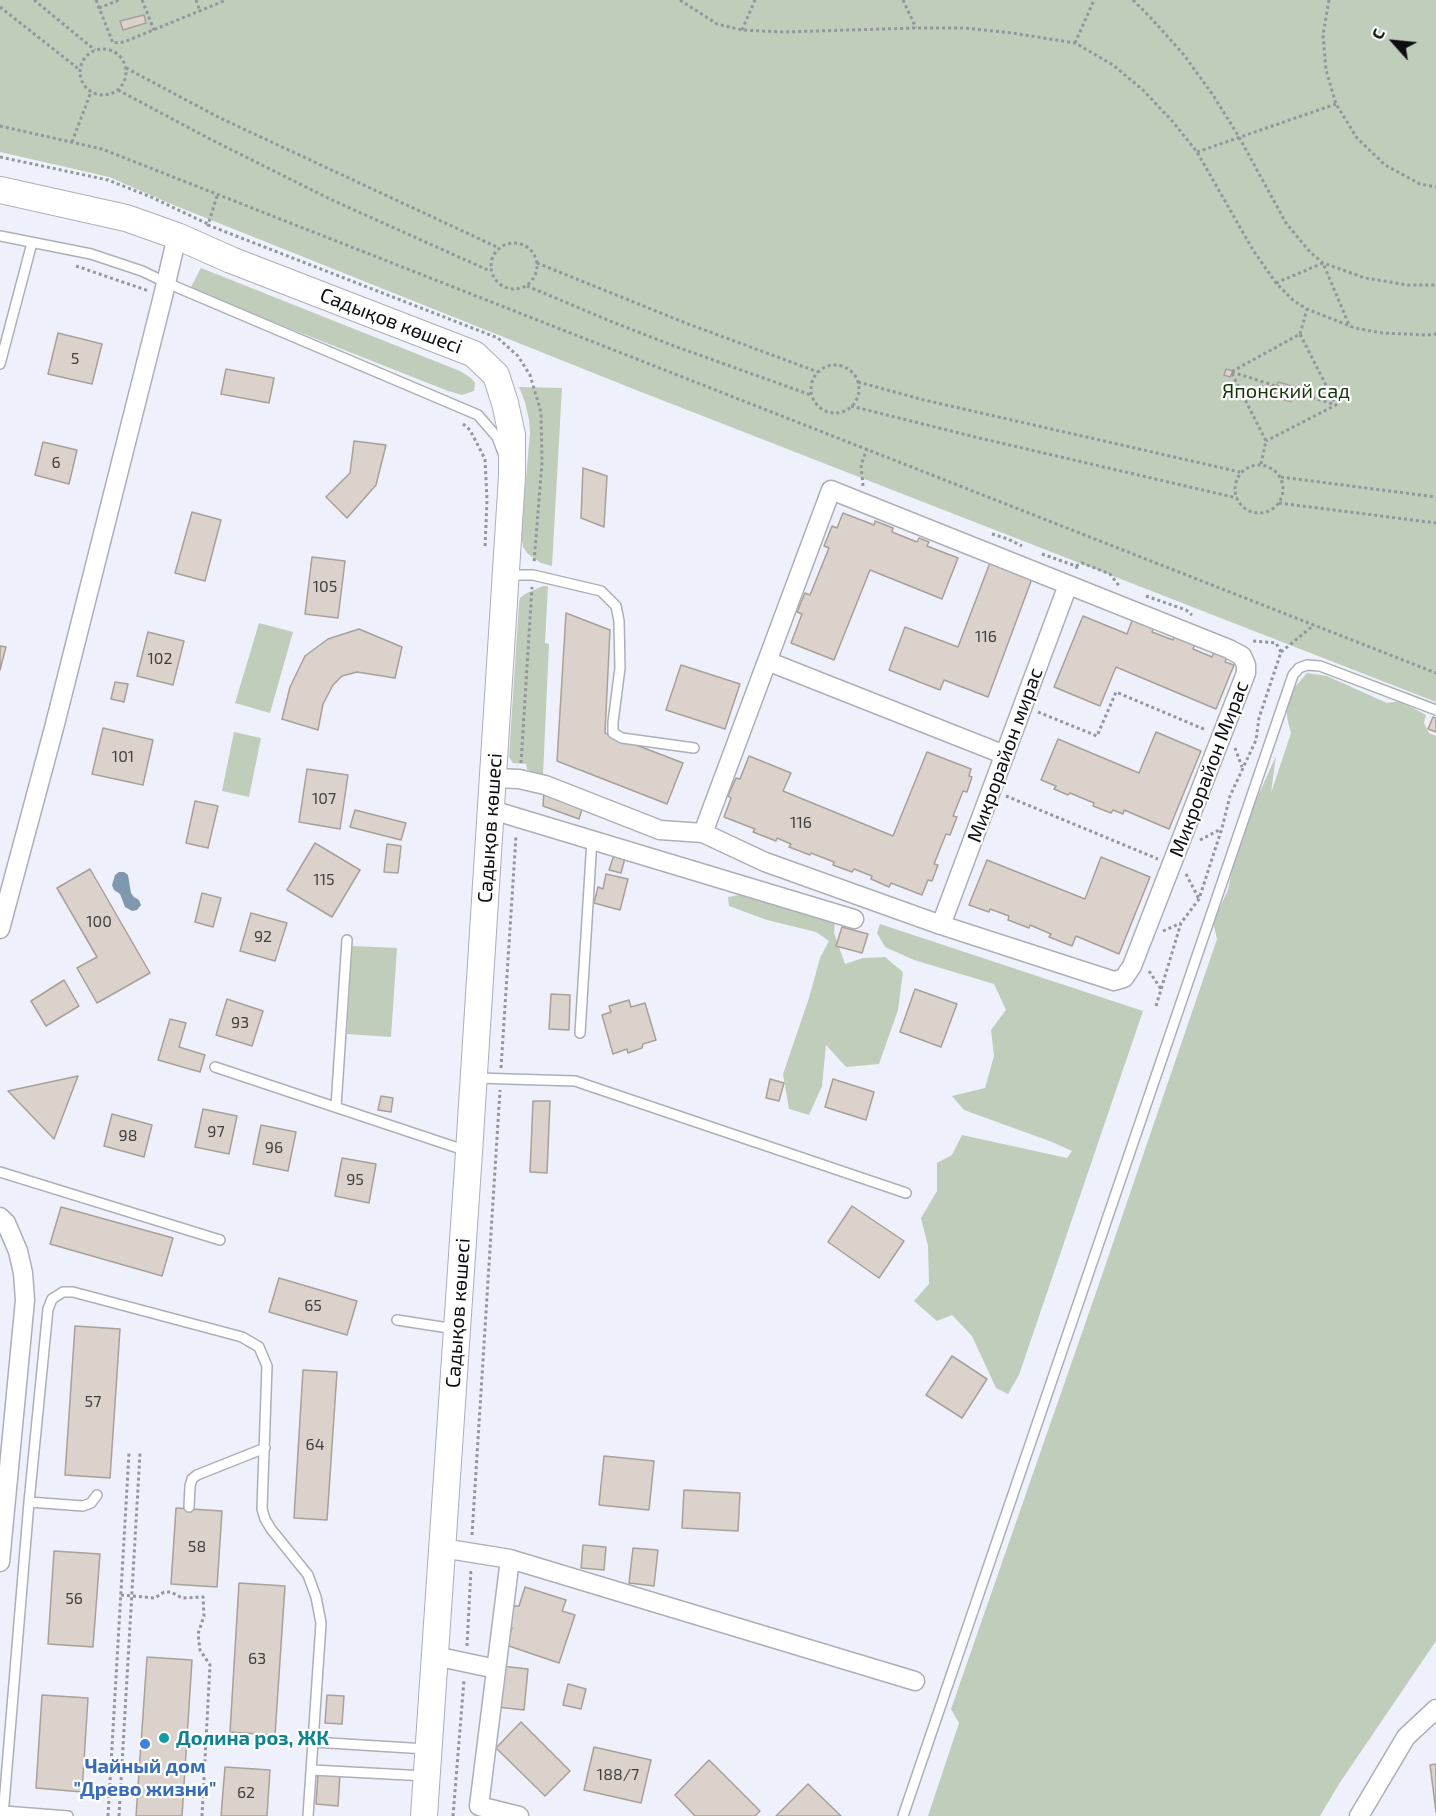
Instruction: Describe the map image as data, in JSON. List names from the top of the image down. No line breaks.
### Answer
{"streets":{"street":["Садықов көшесі","Микрорайон мирас","Микрорайон Мирас"]},"crossings":[["Садықов көшесі","Микрорайон Мирас"],["Микрорайон мирас","Микрорайон Мирас"]],"parks":["Японский сад"],"places":["Долина роз, ЖК","Чайный дом \"Древо жизни\""],"house_numbers":["5","6","105","116","102","101","107","116","115","100","92","93","97","98","96","95","65","57","64","58","56","63","188/7","62"],"north":"top left"}
